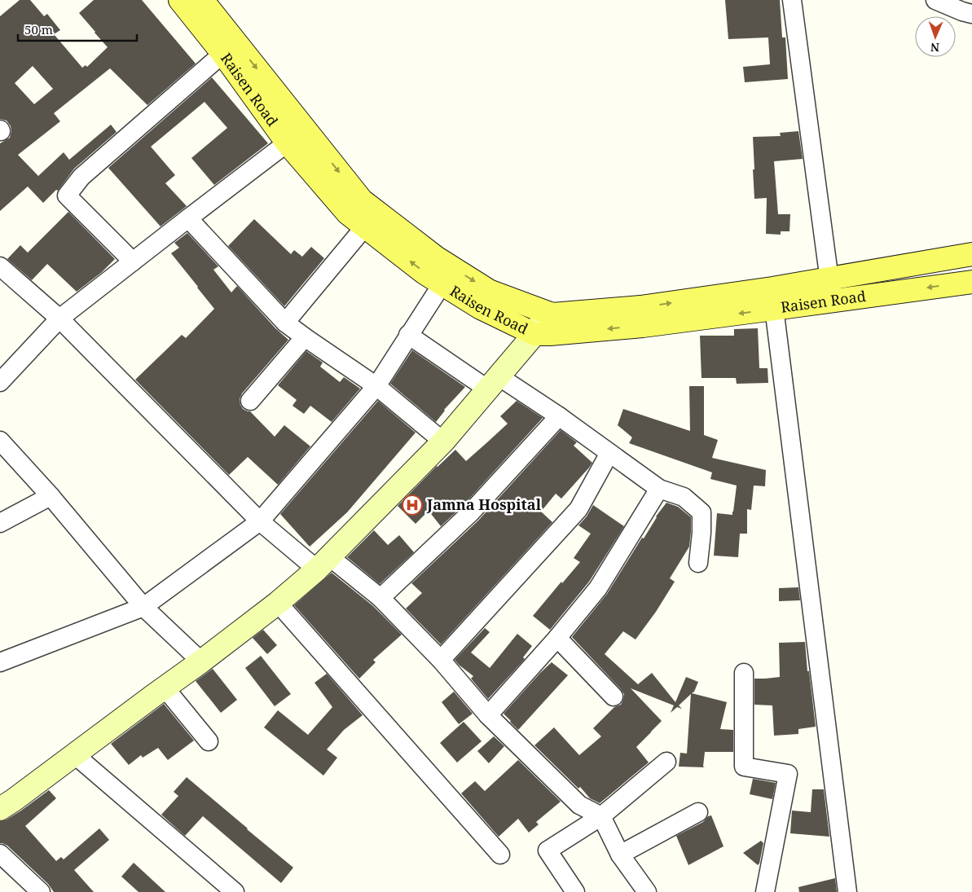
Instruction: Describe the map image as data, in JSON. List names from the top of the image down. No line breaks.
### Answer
{"streets":{"main road":["Raisen Road"]},"places":{"hospital":["Jamna Hospital"]},"scale_bar":"50 m","north":"bottom"}
